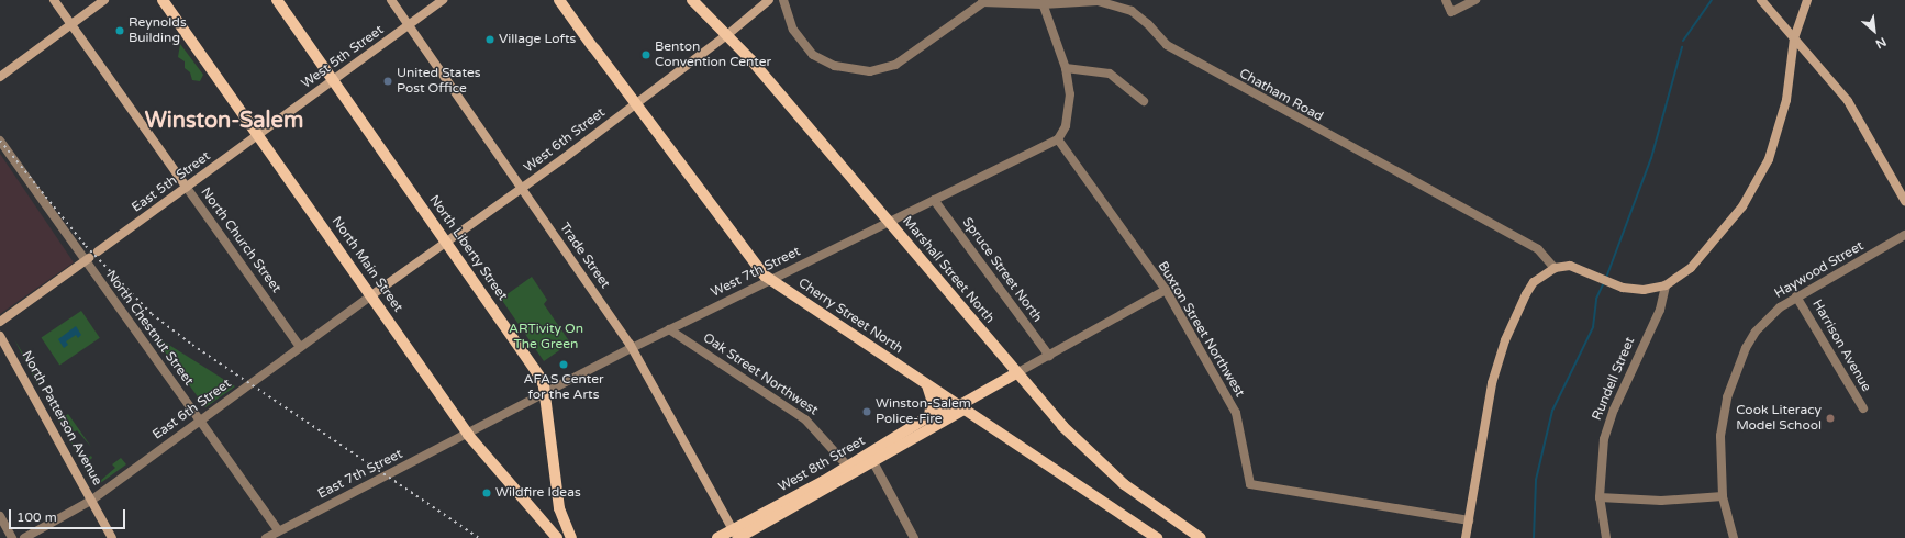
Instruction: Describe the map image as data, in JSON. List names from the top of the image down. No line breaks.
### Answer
{"streets":{"main road":["North Liberty Street","North Main Street","Marshall Street North","Cherry Street North","West 8th Street"],"street":["West 5th Street","Chatham Road","West 6th Street","East 5th Street","North Church Street","Trade Street","Spruce Street North","Haywood Street","West 7th Street","North Chestnut Street","Buxton Street Northwest","Harrison Avenue","Oak Street Northwest","Rundell Street","East 6th Street","North Patterson Avenue","East 7th Street"]},"crossings":[["West 5th Street","East 5th Street"],["West 5th Street","North Liberty Street"],["West 5th Street","Trade Street"],["West 5th Street","North Main Street"],["West 6th Street","North Liberty Street"],["West 6th Street","Trade Street"],["West 6th Street","North Main Street"],["West 6th Street","Marshall Street North"],["West 6th Street","Cherry Street North"],["West 6th Street","East 6th Street"],["East 5th Street","North Church Street"],["East 5th Street","North Main Street"],["North Church Street","East 6th Street"],["North Liberty Street","West 7th Street"],["Trade Street","West 7th Street"],["Trade Street","West 8th Street"],["North Main Street","West 7th Street"],["North Main Street","East 6th Street"],["North Main Street","East 7th Street"],["Marshall Street North","West 7th Street"],["Marshall Street North","West 8th Street"],["Spruce Street North","West 7th Street"],["Spruce Street North","West 8th Street"],["Haywood Street","Harrison Avenue"],["West 7th Street","Cherry Street North"],["West 7th Street","Buxton Street Northwest"],["West 7th Street","Oak Street Northwest"],["West 7th Street","East 7th Street"],["Cherry Street North","West 8th Street"],["North Chestnut Street","East 6th Street"],["North Chestnut Street","East 7th Street"],["Buxton Street Northwest","West 8th Street"],["Oak Street Northwest","West 8th Street"],["East 6th Street","North Patterson Avenue"]],"districts":["Winston-Salem"],"parks":["ARTivity On The Green"],"places":["Reynolds Building","Village Lofts","Benton Convention Center","United States Post Office","AFAS Center for the Arts","Winston-Salem Police-Fire","Cook Literacy Model School","Wildfire Ideas"],"scale_bar":"100 m","north":"bottom right"}
